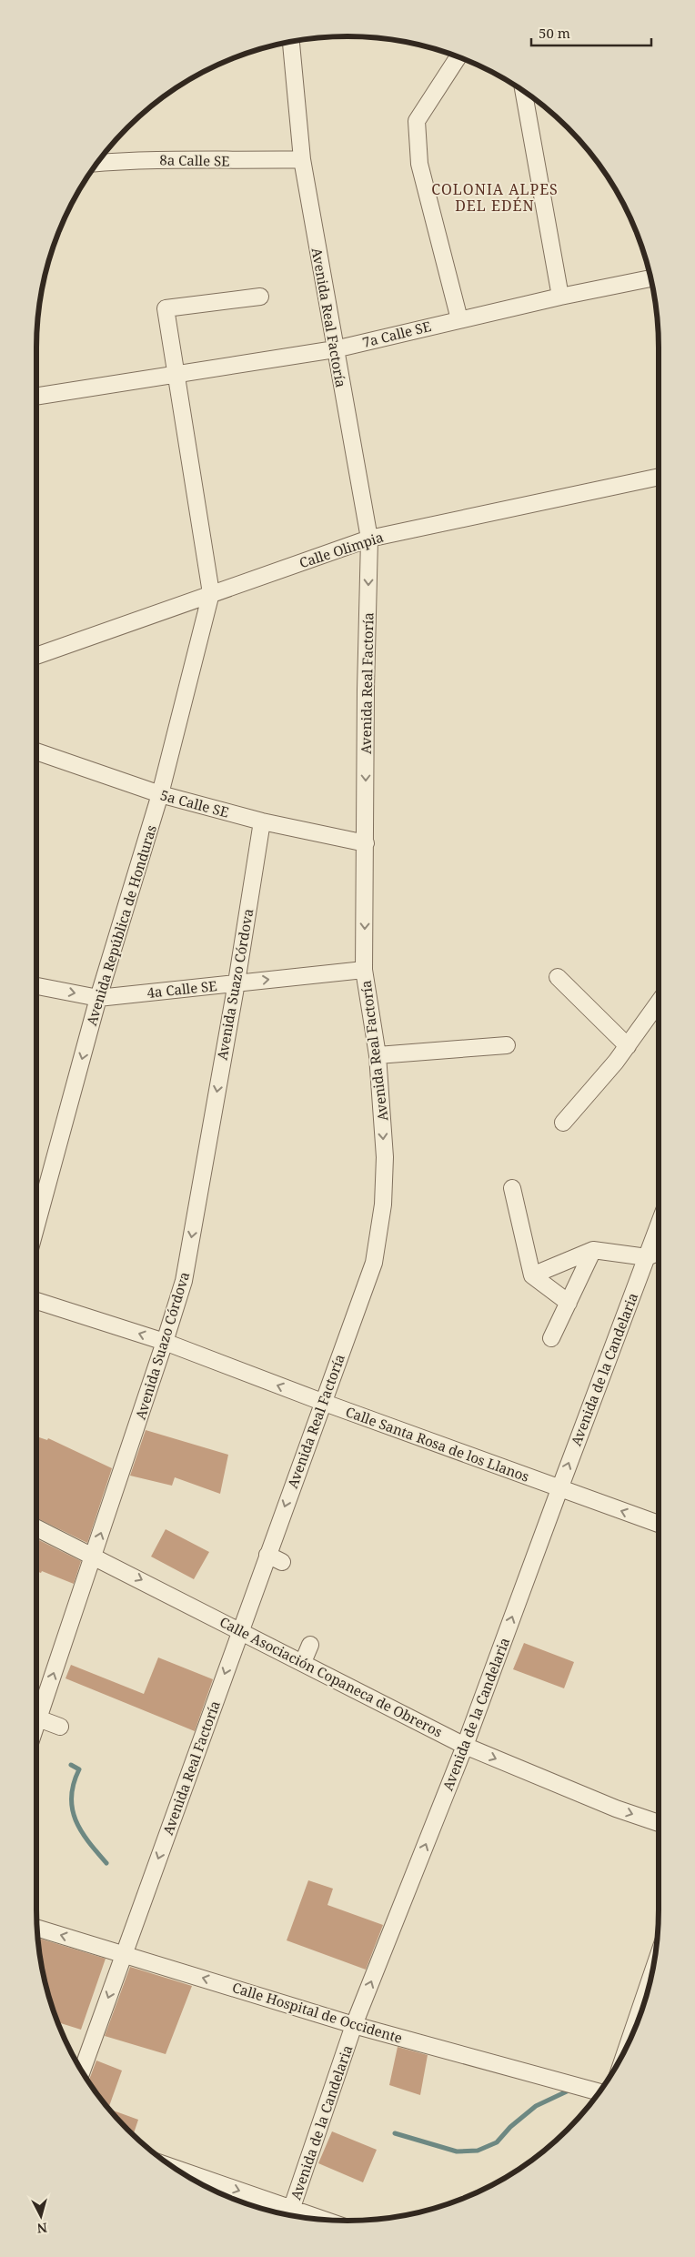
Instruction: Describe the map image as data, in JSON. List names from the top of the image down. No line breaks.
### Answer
{"streets":{"street":["8a Calle SE","Avenida Real Factoría","7a Calle SE","Calle Olimpia","5a Calle SE","Avenida República de Honduras","Avenida Suazo Córdova","4a Calle SE","Avenida de la Candelaria","Calle Santa Rosa de los Llanos","Calle Asociación Copaneca de Obreros","Calle Hospital de Occidente"]},"crossings":[["8a Calle SE","Avenida Real Factoría"],["Avenida Real Factoría","7a Calle SE"],["Avenida Real Factoría","Calle Olimpia"],["Avenida Real Factoría","5a Calle SE"],["Avenida Real Factoría","4a Calle SE"],["Avenida Real Factoría","Calle Santa Rosa de los Llanos"],["Avenida Real Factoría","Calle Asociación Copaneca de Obreros"],["Avenida Real Factoría","Calle Hospital de Occidente"],["Calle Olimpia","Avenida República de Honduras"],["5a Calle SE","Avenida República de Honduras"],["5a Calle SE","Avenida Suazo Córdova"],["Avenida República de Honduras","4a Calle SE"],["Avenida Suazo Córdova","4a Calle SE"],["Avenida Suazo Córdova","Calle Santa Rosa de los Llanos"],["Avenida Suazo Córdova","Calle Asociación Copaneca de Obreros"],["Avenida de la Candelaria","Calle Santa Rosa de los Llanos"],["Avenida de la Candelaria","Calle Asociación Copaneca de Obreros"],["Avenida de la Candelaria","Calle Hospital de Occidente"]],"one_way":["Avenida Real Factoría","Avenida República de Honduras","4a Calle SE","Avenida de la Candelaria","Calle Santa Rosa de los Llanos","Calle Asociación Copaneca de Obreros","Calle Hospital de Occidente"],"districts":["COLONIA ALPES DEL EDÉN"],"scale_bar":"50 m","north":"bottom"}
